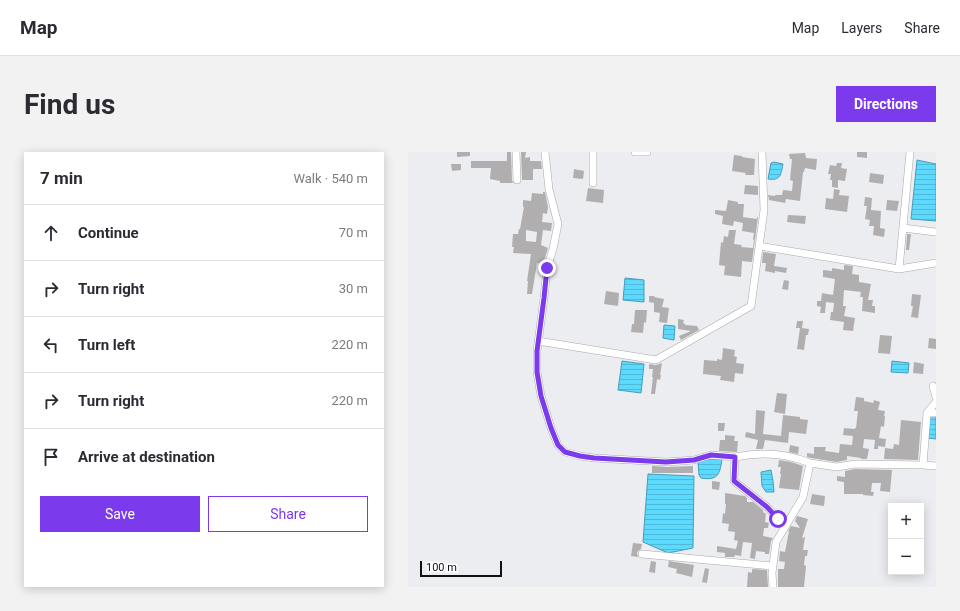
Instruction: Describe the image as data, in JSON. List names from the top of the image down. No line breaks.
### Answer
{"scale_bar":"100 m","page":{"header":"Map","nav":["Map","Layers","Share"],"buttons":["Directions",["Save","Share"]],"title":"Find us","heading":["7 min","Walk · 540 m"],"list":[["Continue","70 m"],["Turn right","30 m"],["Turn left","220 m"],["Turn right","220 m"],"Arrive at destination"],"map_buttons":["+","−"],"scale":"100 m"}}
